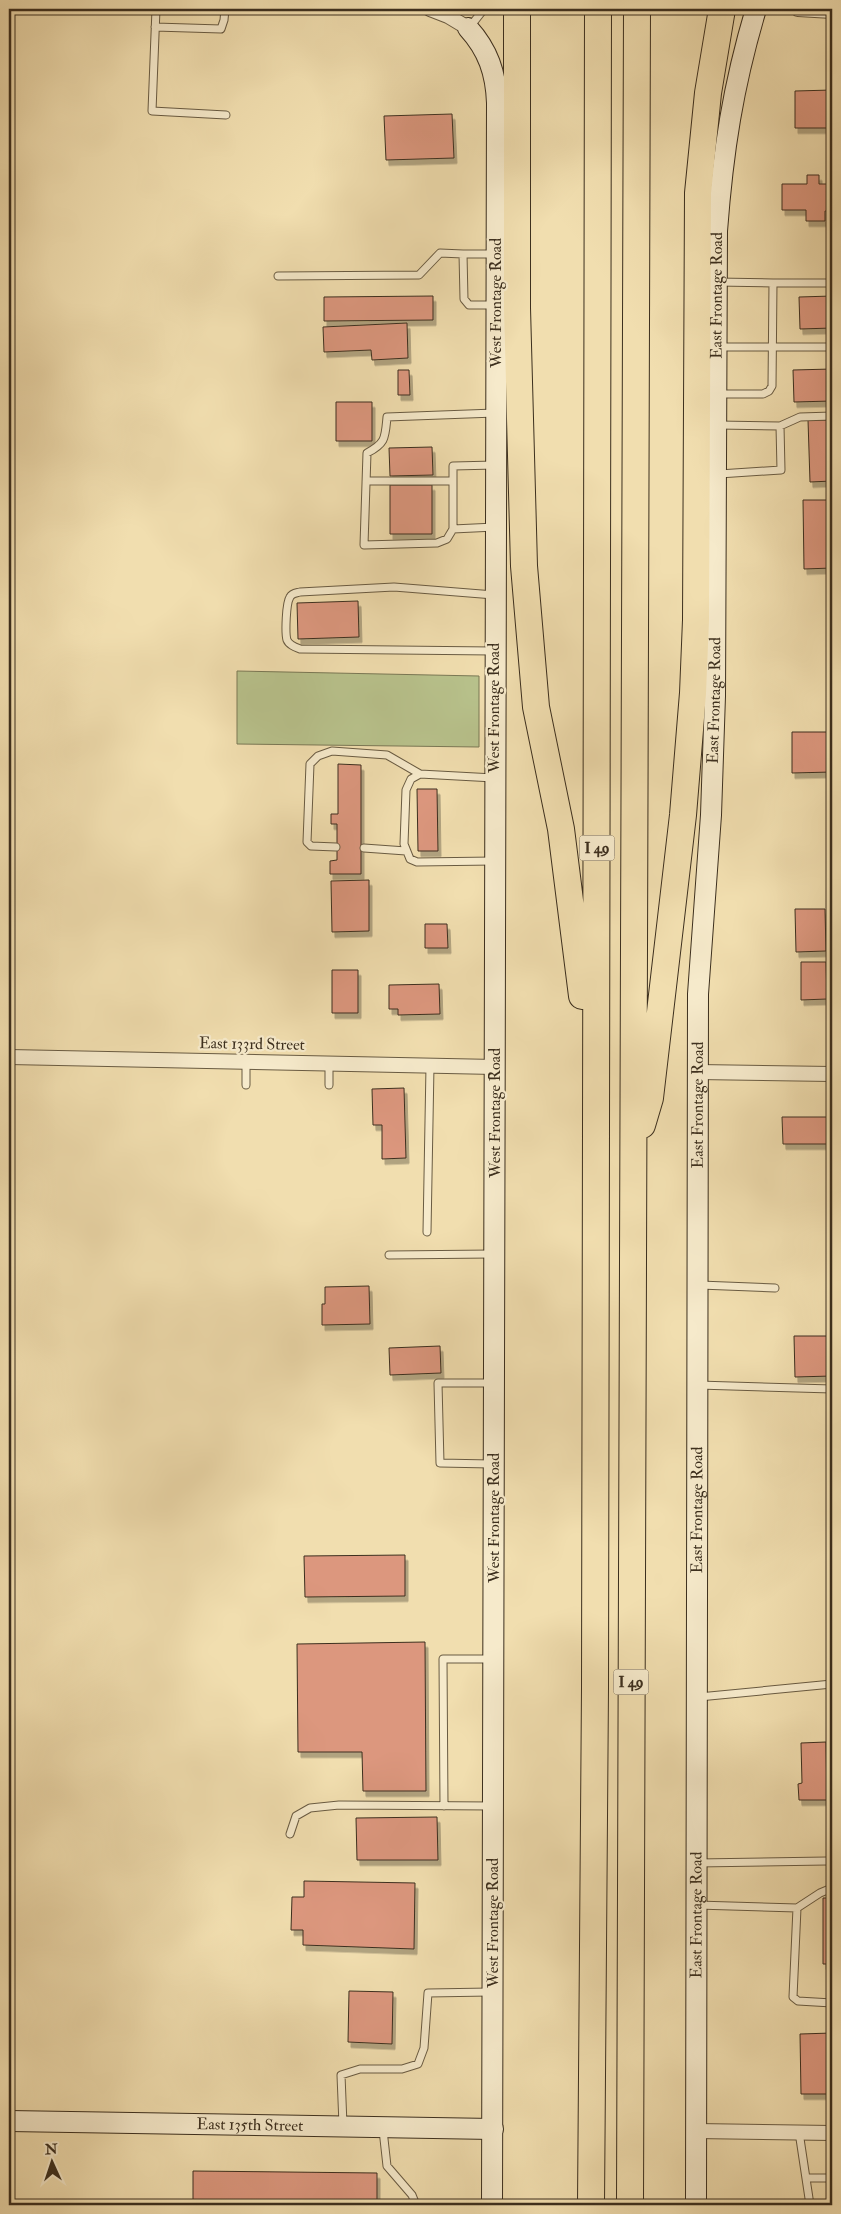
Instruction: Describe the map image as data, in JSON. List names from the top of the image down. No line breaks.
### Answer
{"streets":{"highway":["I 49"],"street":["East Frontage Road","West Frontage Road","East 133rd Street","East 135th Street"]},"crossings":[["West Frontage Road","East 133rd Street"],["West Frontage Road","East 135th Street"]],"north":"top"}
